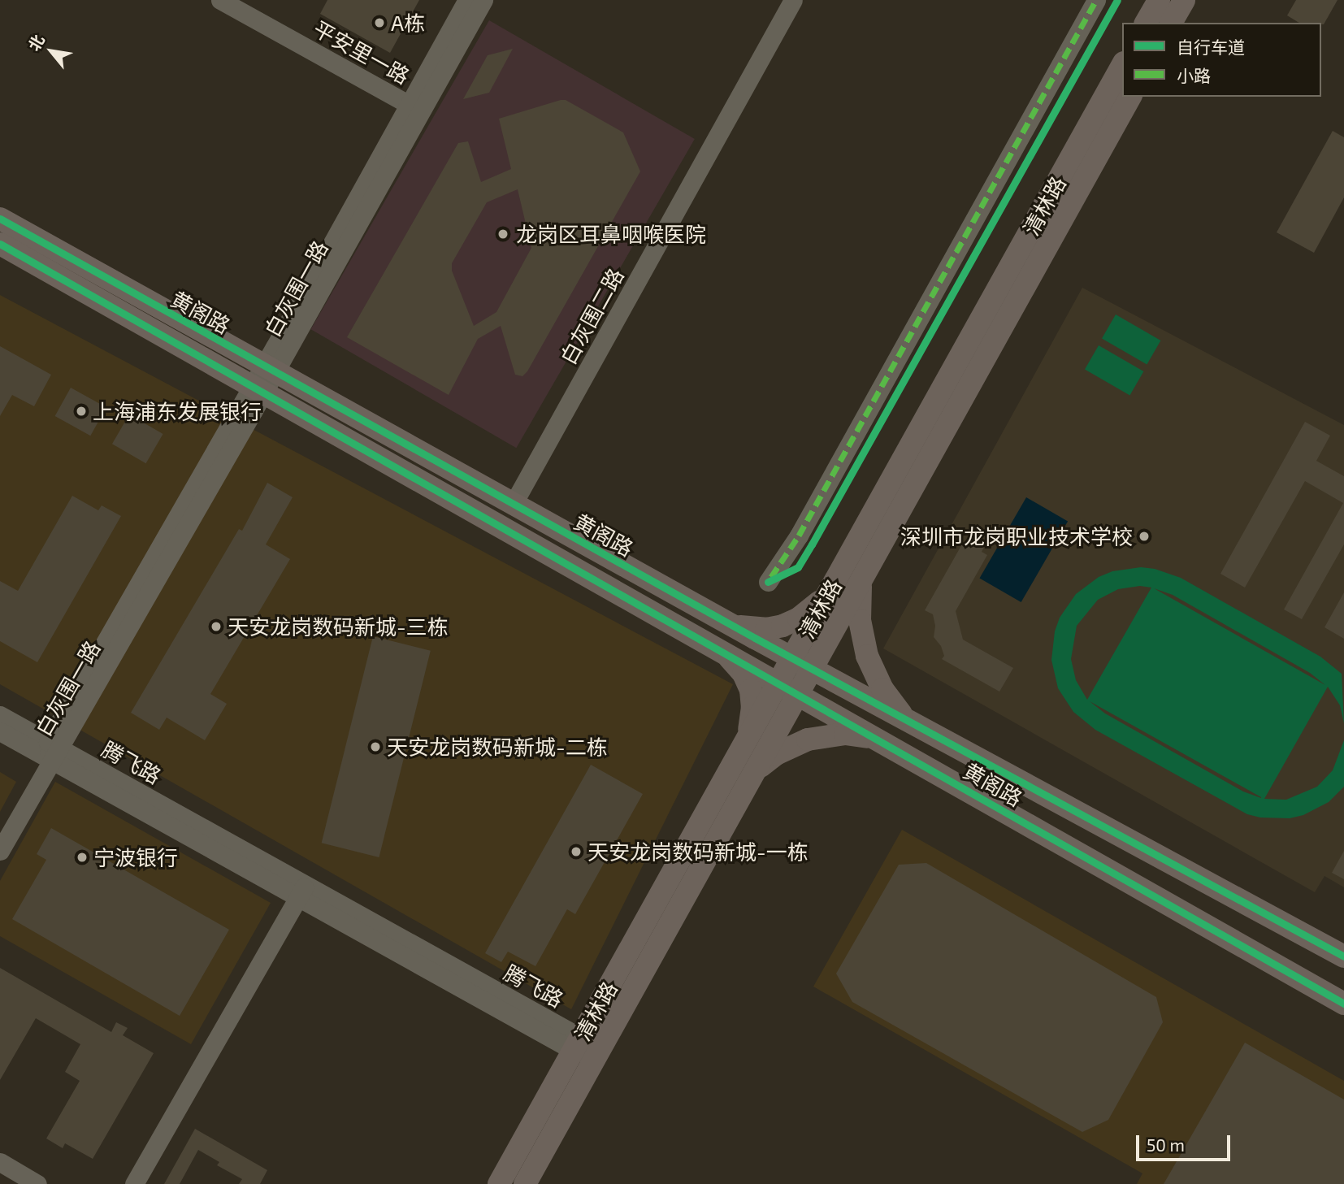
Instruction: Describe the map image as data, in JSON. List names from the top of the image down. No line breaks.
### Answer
{"streets":{"main road":["清林路","黄阁路"],"street":["平安里一路","白灰围一路","白灰围二路","腾飞路"]},"crossings":[["平安里一路","白灰围一路"],["清林路","黄阁路"],["清林路","腾飞路"],["白灰围一路","黄阁路"],["白灰围一路","腾飞路"],["黄阁路","白灰围二路"]],"places":["A栋","龙岗区耳鼻咽喉医院","上海浦东发展银行","深圳市龙岗职业技术学校","天安龙岗数码新城-三栋","天安龙岗数码新城-二栋","天安龙岗数码新城-一栋","宁波银行"],"legend":["自行车道","小路"],"scale_bar":"50 m","north":"top left"}
